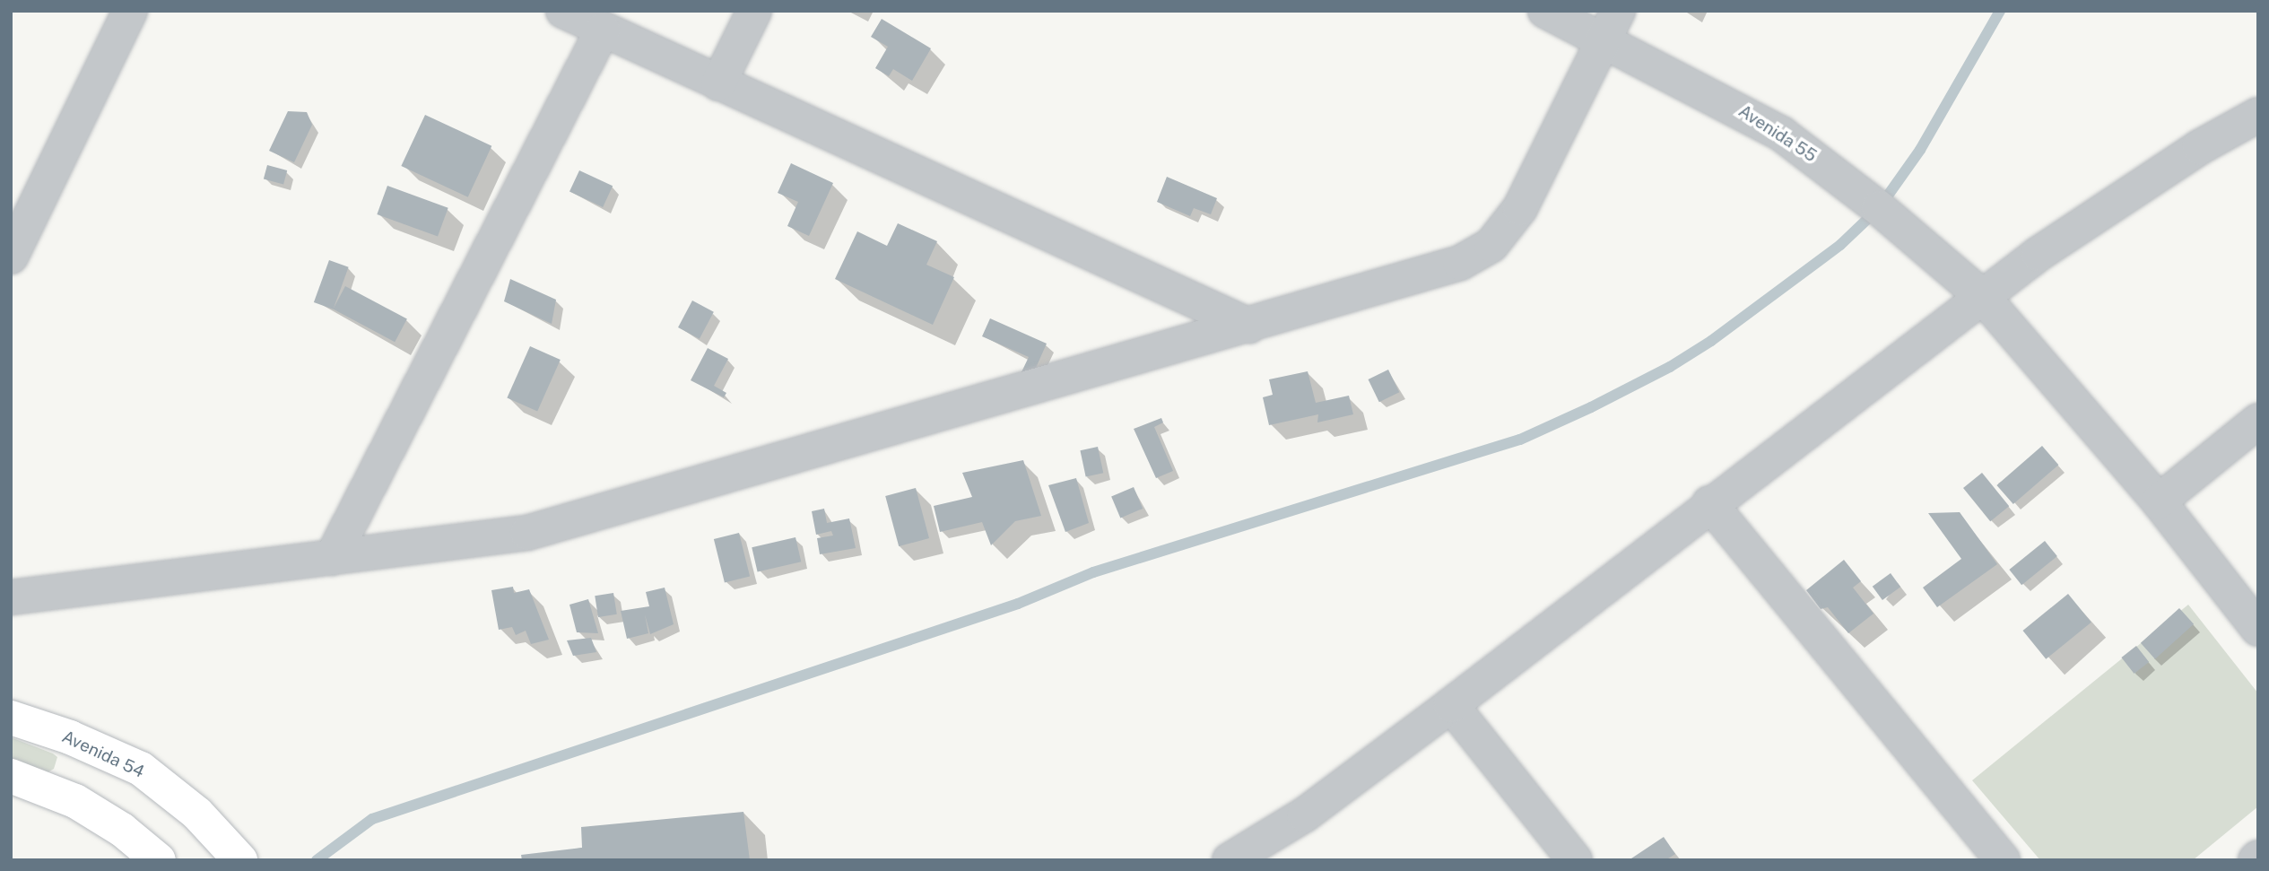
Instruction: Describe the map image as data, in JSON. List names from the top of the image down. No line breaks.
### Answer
{"streets":{"main road":["Avenida 54"],"street":["Avenida 55"]}}
